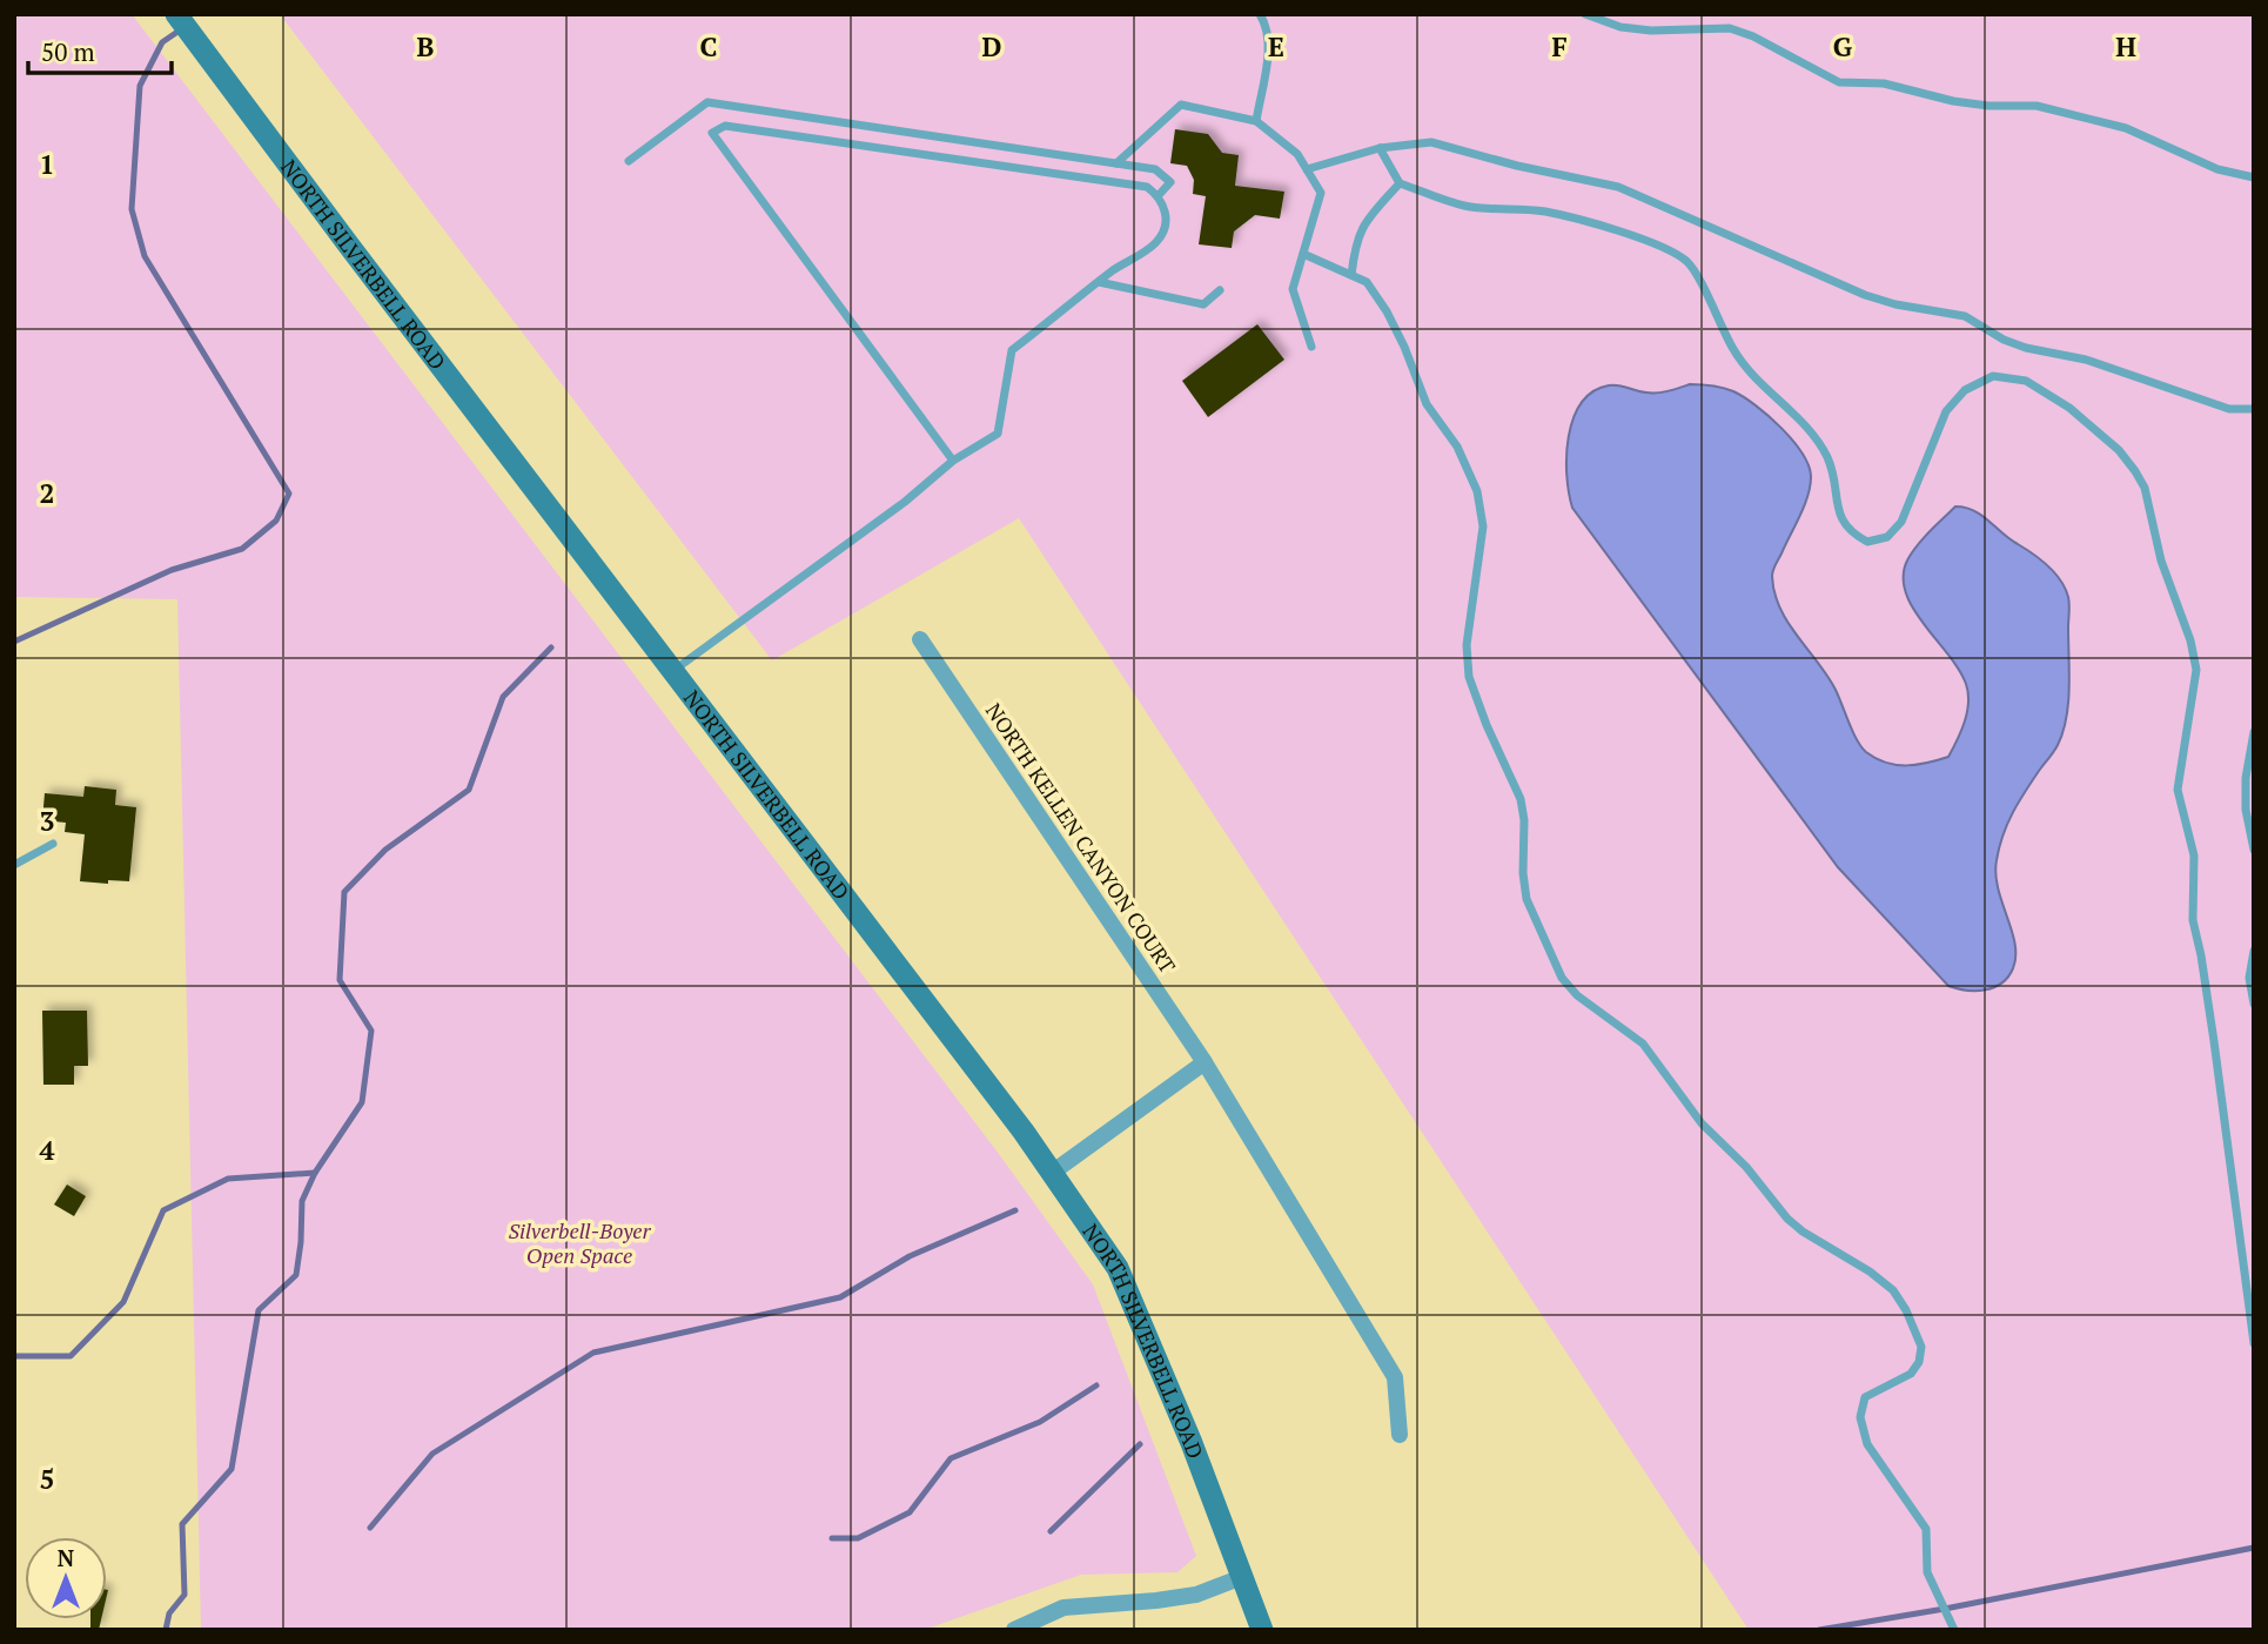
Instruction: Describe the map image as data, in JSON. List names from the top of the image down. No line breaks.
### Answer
{"streets":{"main road":["NORTH SILVERBELL ROAD"],"street":["NORTH KELLEN CANYON COURT"]},"parks":["Silverbell-Boyer Open Space"],"scale_bar":"50 m","north":"top","grid":{"columns":["B","C","D","E","F","G","H"],"rows":["1","2","3","4","5"]}}
